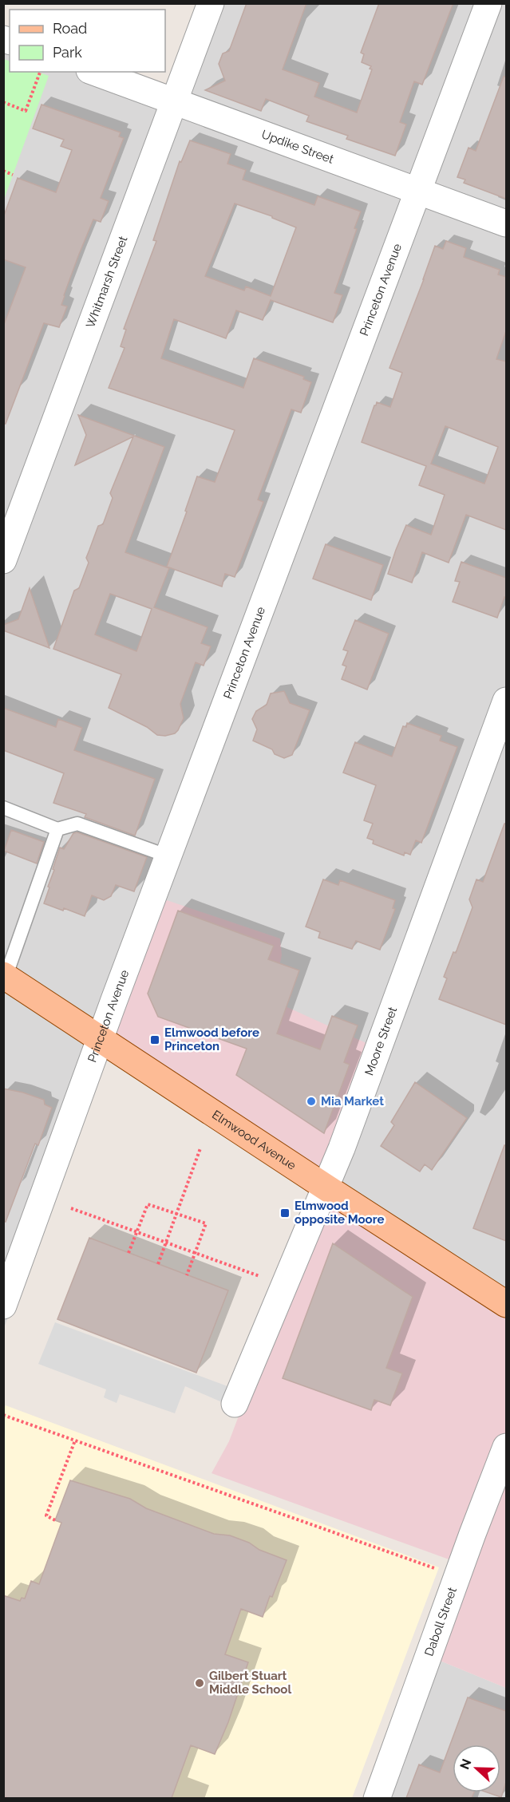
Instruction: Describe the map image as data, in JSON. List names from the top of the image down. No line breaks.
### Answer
{"streets":{"main road":["Elmwood Avenue"],"street":["Updike Street","Whitmarsh Street","Princeton Avenue","Moore Street","Daboll Street"]},"crossings":[["Updike Street","Whitmarsh Street"],["Updike Street","Princeton Avenue"],["Princeton Avenue","Elmwood Avenue"],["Moore Street","Elmwood Avenue"]],"places":{"transit":["Elmwood before Princeton","Elmwood opposite Moore"],"other":["Mia Market","Gilbert Stuart Middle School"]},"legend":["Road","Park"],"north":"left"}
